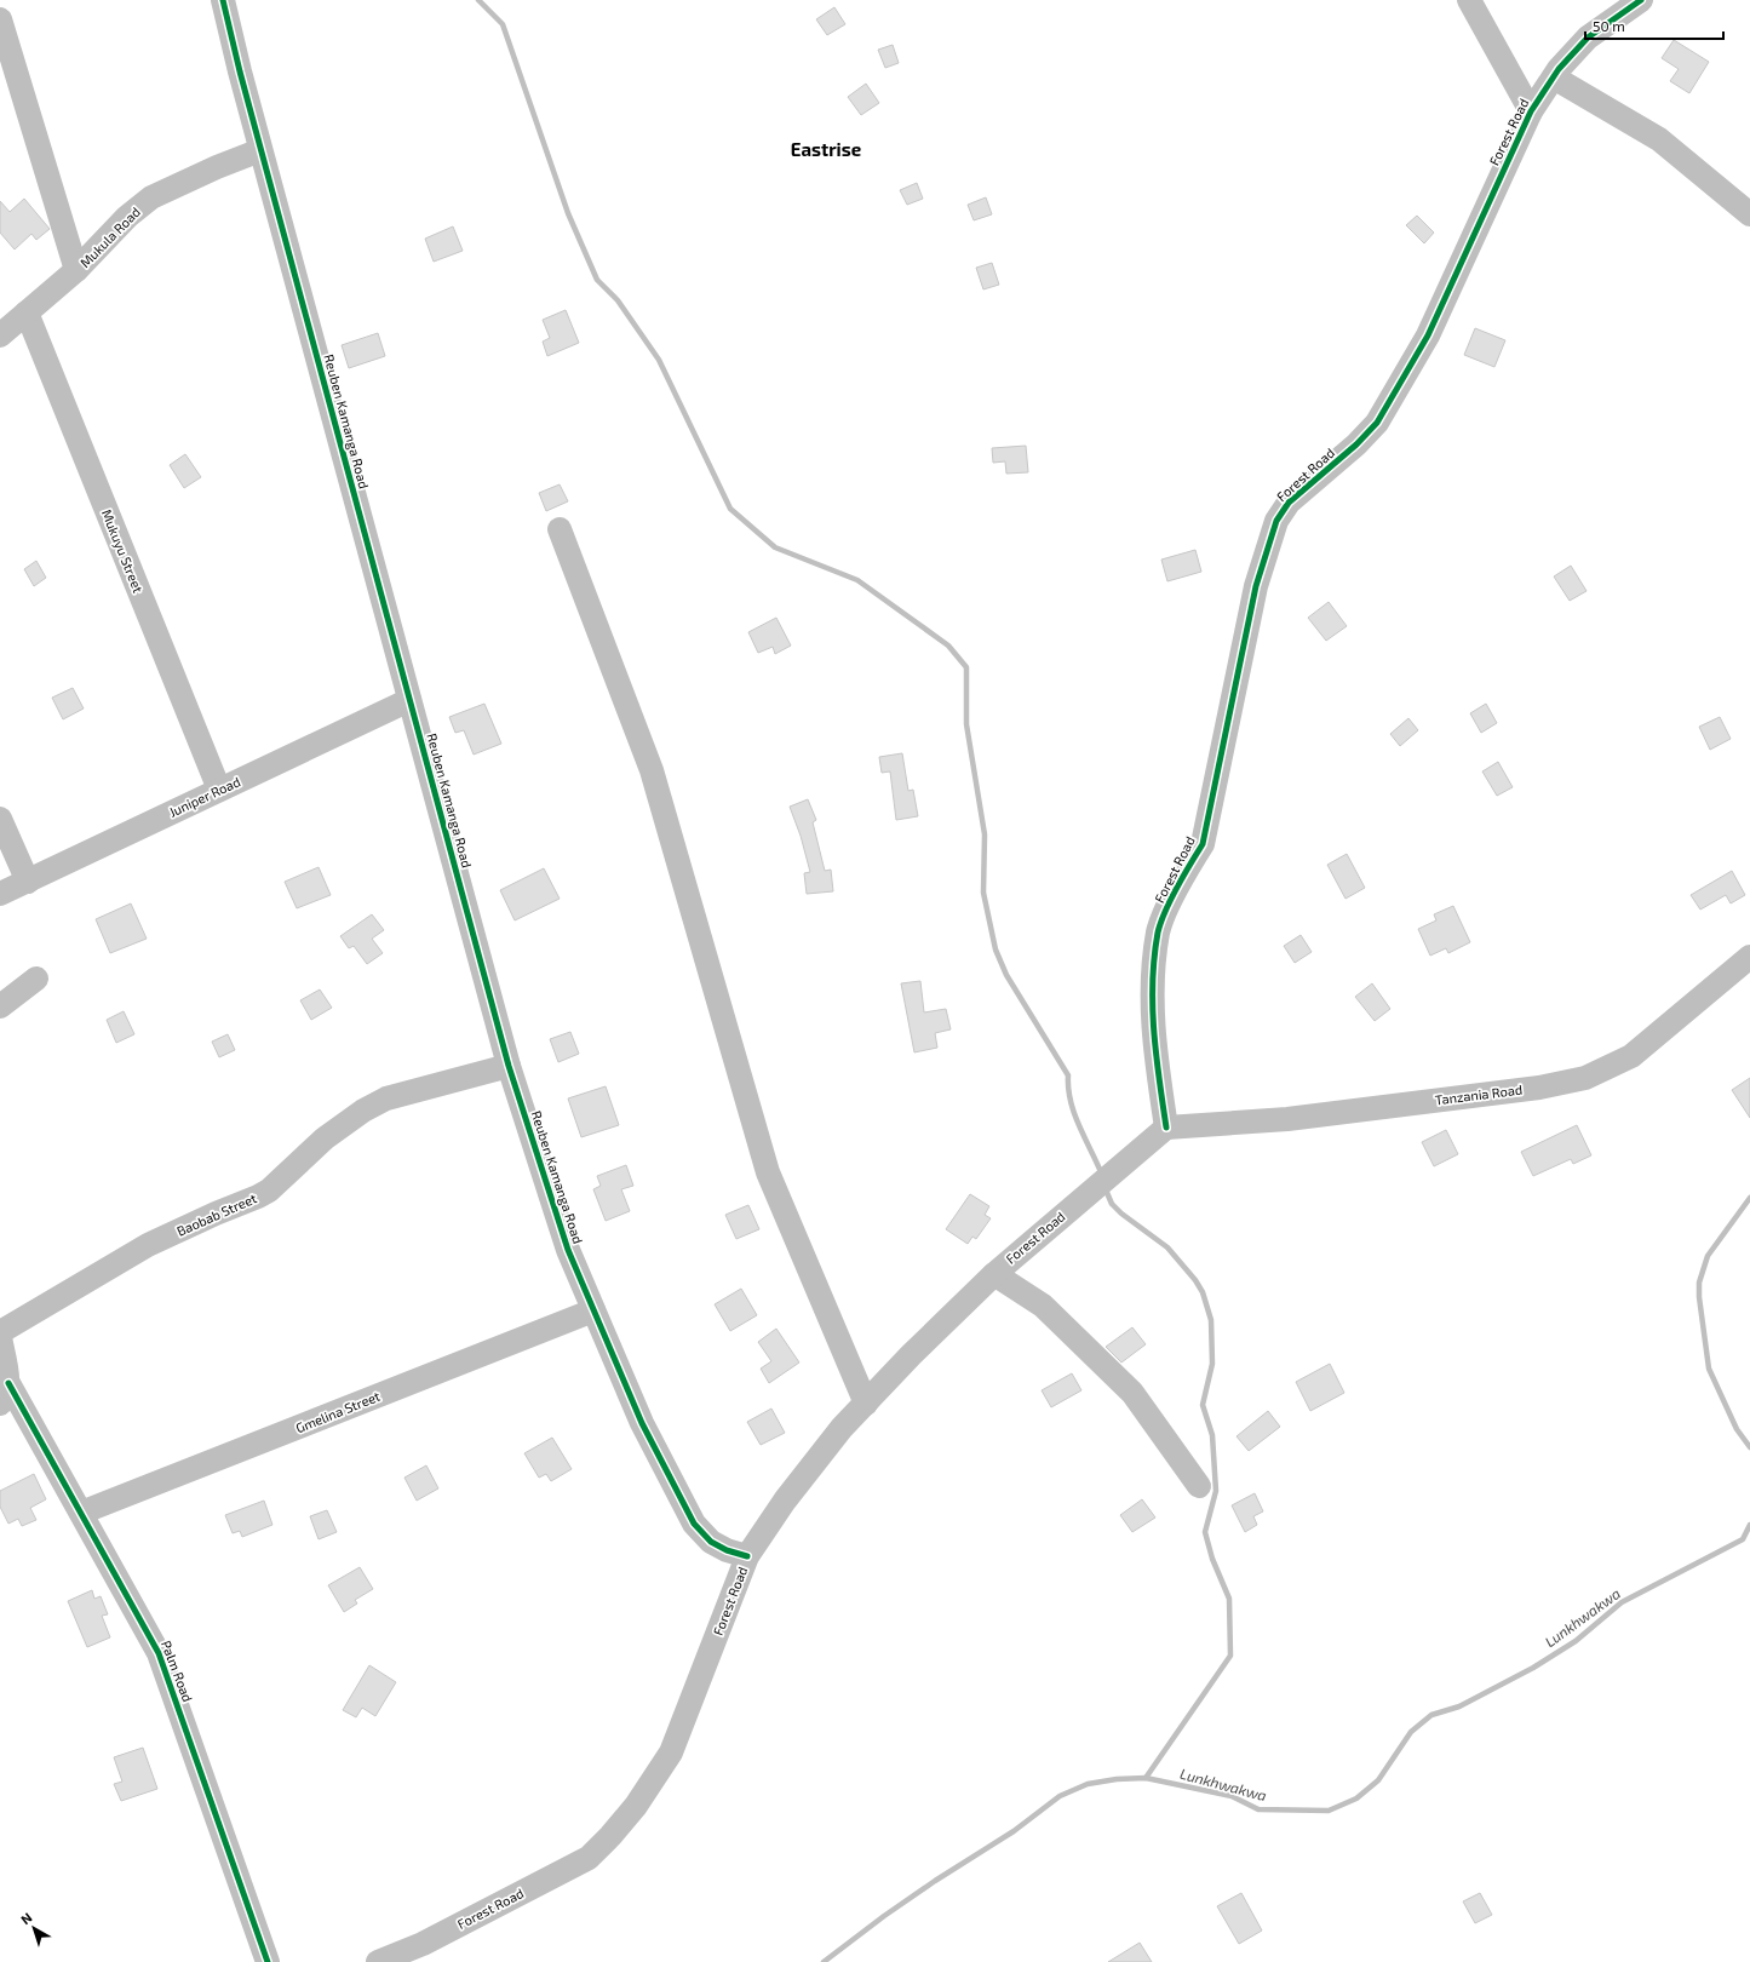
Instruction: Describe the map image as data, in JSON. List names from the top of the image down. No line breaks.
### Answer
{"streets":{"street":["Forest Road","Mukula Road","Reuben Kamanga Road","Mukuyu Street","Juniper Road","Tanzania Road","Baobab Street","Gmelina Street","Palm Road"]},"crossings":[["Forest Road","Reuben Kamanga Road"],["Forest Road","Tanzania Road"],["Mukula Road","Reuben Kamanga Road"],["Mukula Road","Mukuyu Street"],["Reuben Kamanga Road","Juniper Road"],["Reuben Kamanga Road","Baobab Street"],["Reuben Kamanga Road","Gmelina Street"],["Mukuyu Street","Juniper Road"],["Gmelina Street","Palm Road"]],"districts":["Eastrise"],"water":["Lunkhwakwa"],"scale_bar":"50 m","north":"top left"}
